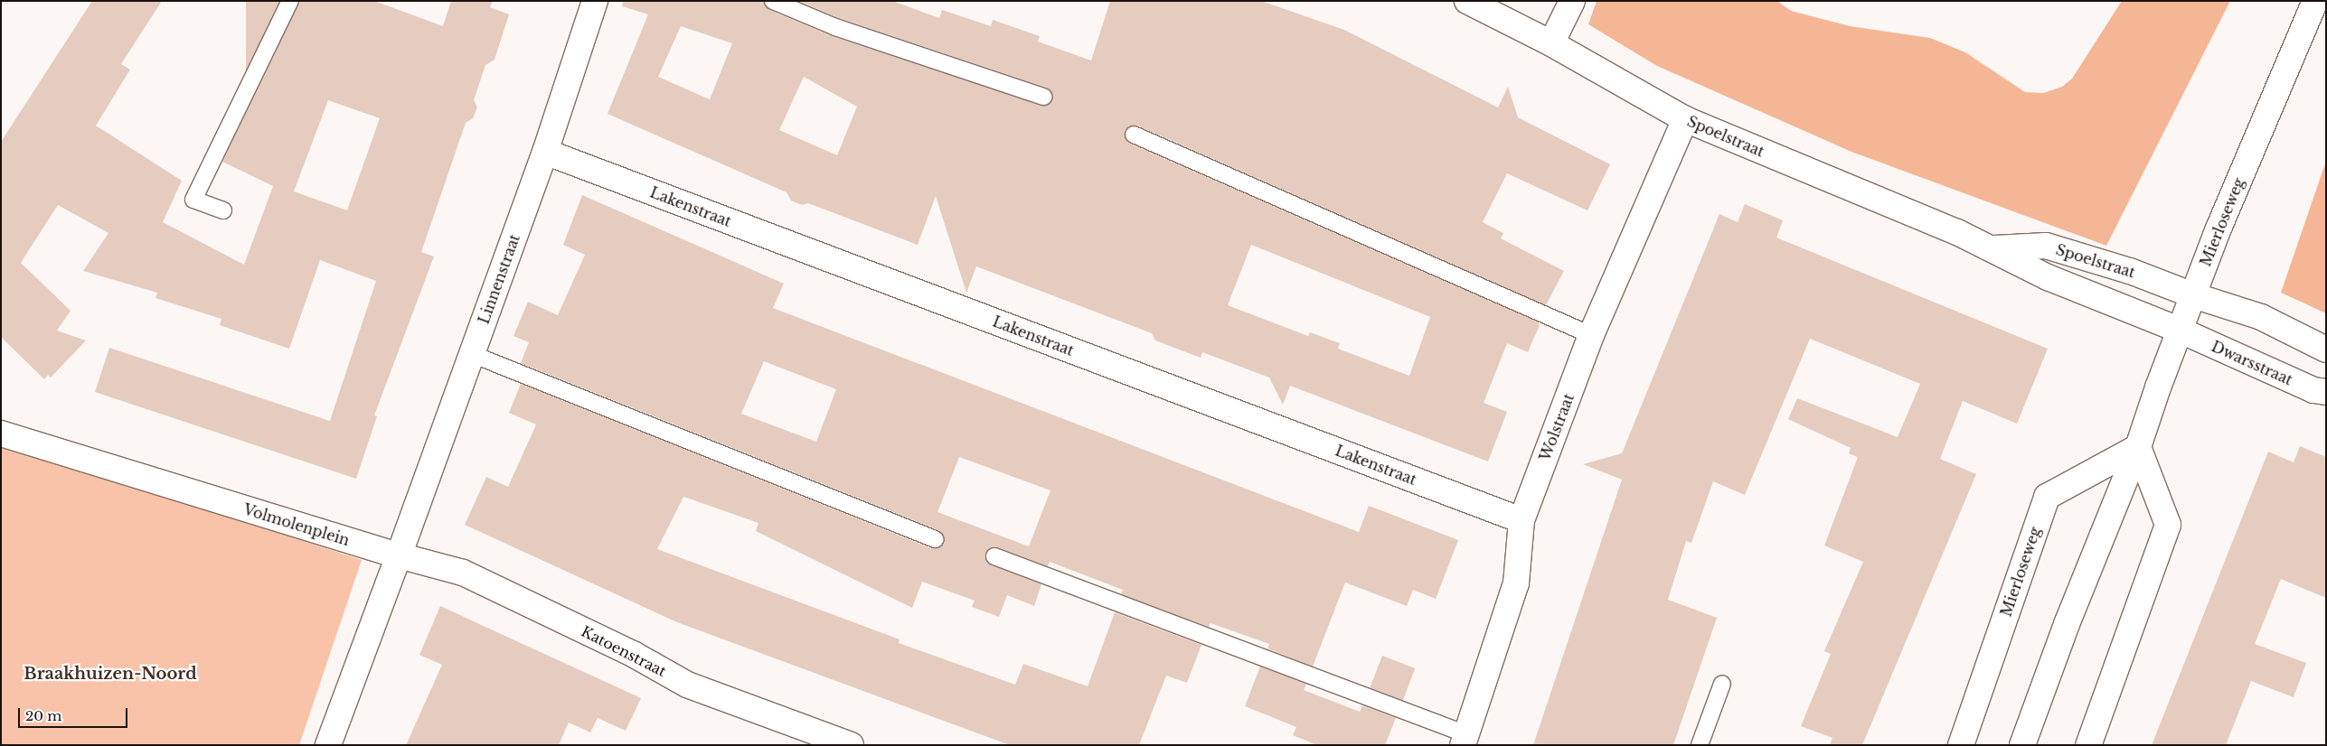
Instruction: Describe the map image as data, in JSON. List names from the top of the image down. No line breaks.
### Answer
{"streets":{"street":["Spoelstraat","Lakenstraat","Mierloseweg","Linnenstraat","Dwarsstraat","Wolstraat","Volmolenplein","Katoenstraat"]},"crossings":[["Spoelstraat","Mierloseweg"],["Spoelstraat","Dwarsstraat"],["Spoelstraat","Wolstraat"],["Lakenstraat","Linnenstraat"],["Lakenstraat","Wolstraat"],["Mierloseweg","Dwarsstraat"],["Linnenstraat","Volmolenplein"],["Linnenstraat","Katoenstraat"],["Volmolenplein","Katoenstraat"]],"districts":["Braakhuizen-Noord"],"scale_bar":"20 m"}
